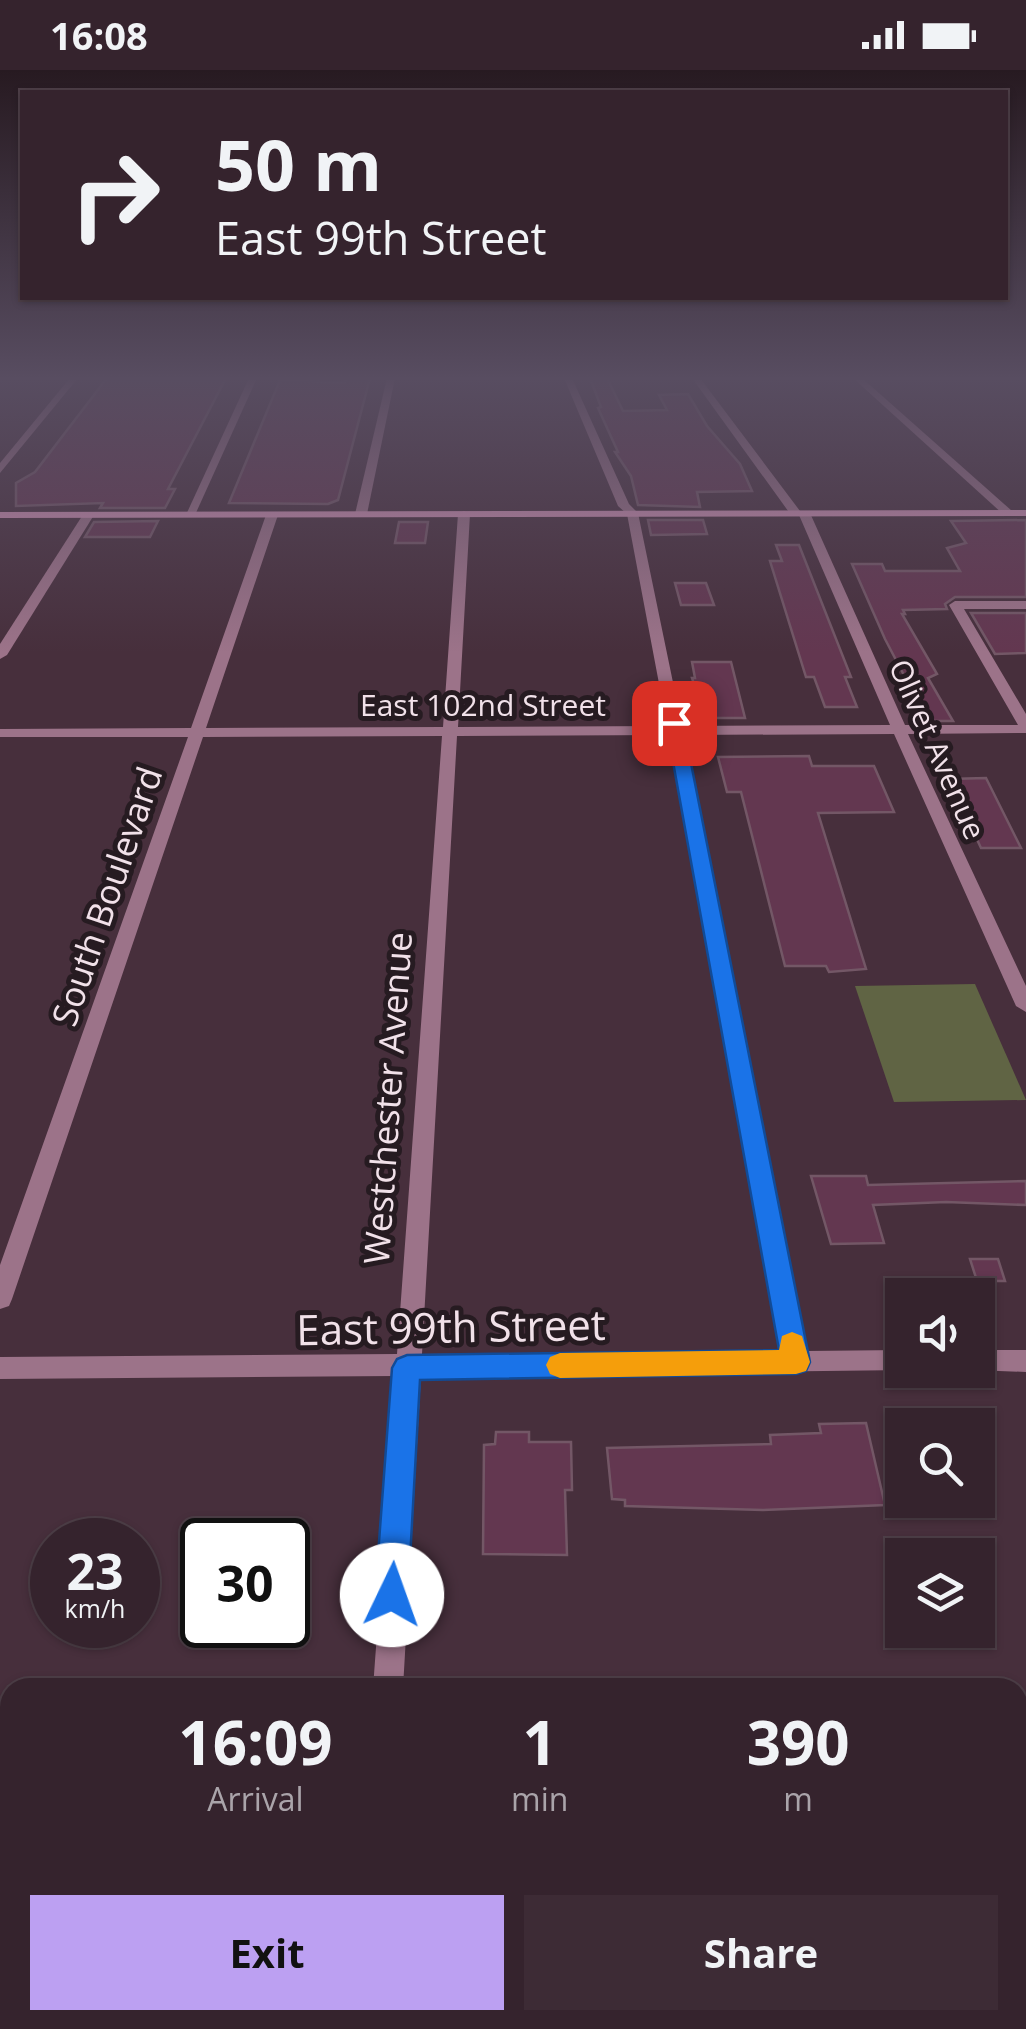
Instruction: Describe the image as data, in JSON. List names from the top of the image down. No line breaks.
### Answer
{"streets":{"street":["East 102nd Street","Olivet Avenue","South Boulevard","Westchester Avenue","East 99th Street"]},"crossings":[["East 102nd Street","Olivet Avenue"],["East 102nd Street","South Boulevard"],["East 102nd Street","Westchester Avenue"],["Westchester Avenue","East 99th Street"]],"page":{"status":"16:08","turn":["50 m","East 99th Street"],"speed":"23 km/h","limit":"30","eta":["16:09","Arrival","1","min","390","m"],"buttons":["Exit","Share"]}}
